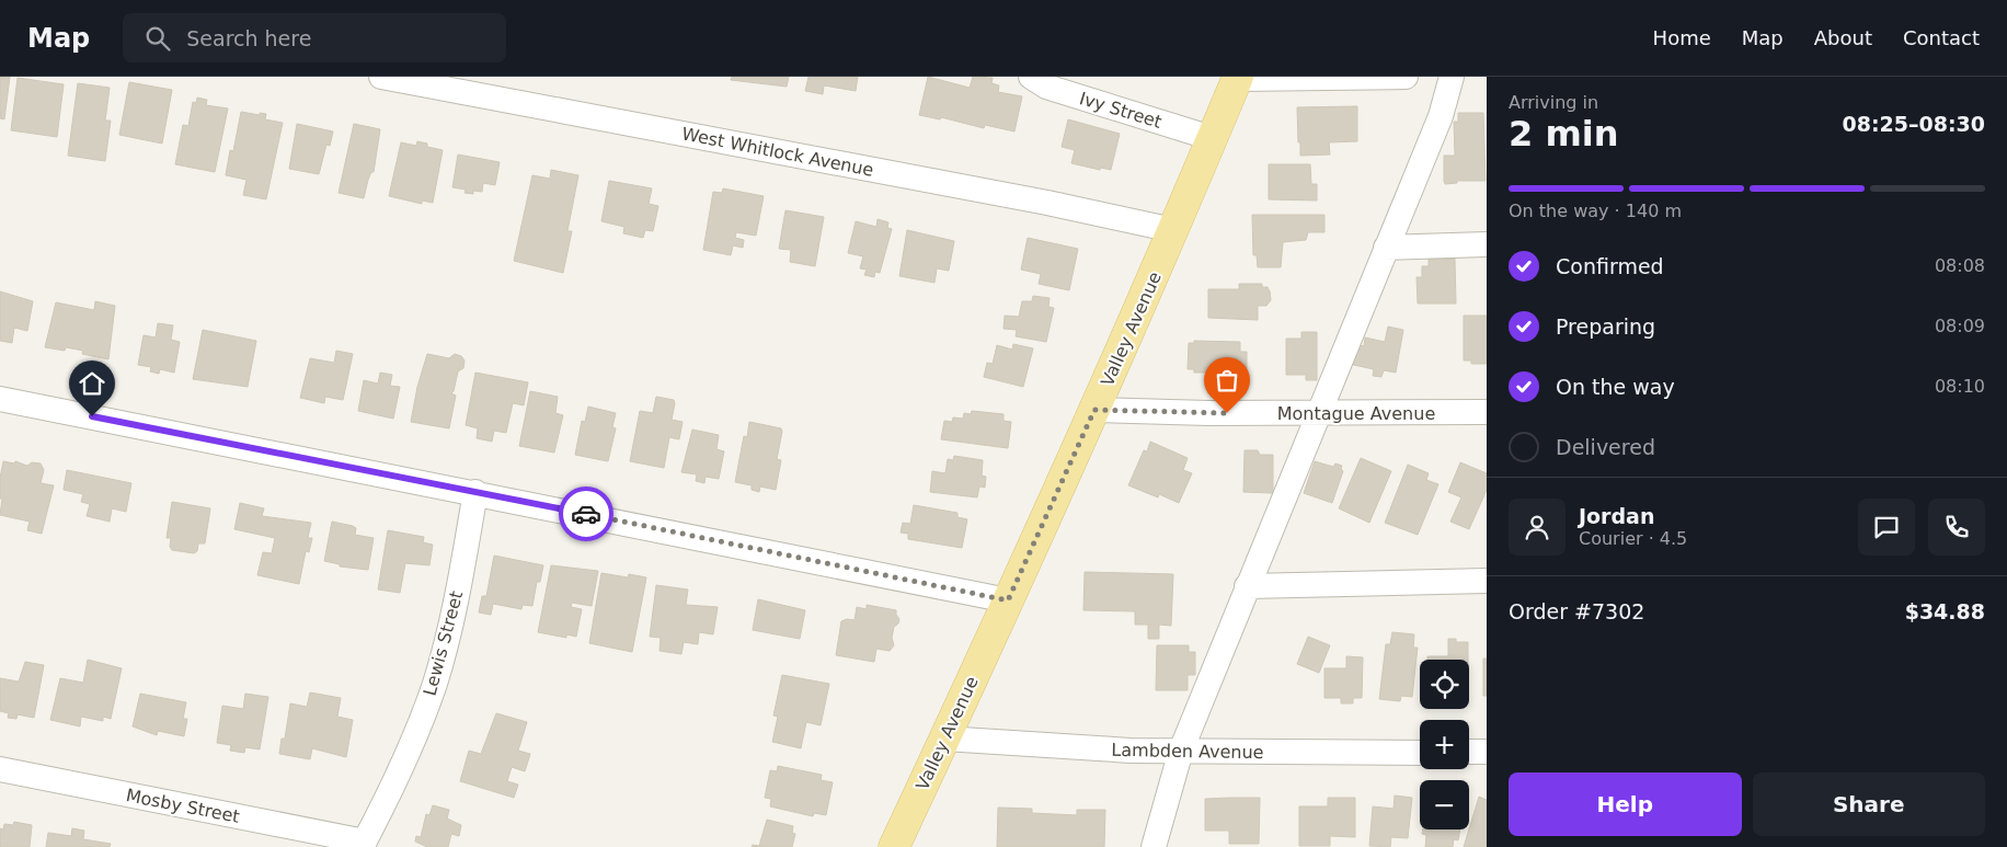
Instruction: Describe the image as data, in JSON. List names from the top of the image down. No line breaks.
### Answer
{"streets":{"main road":["Valley Avenue"],"street":["Ivy Street","West Whitlock Avenue","Montague Avenue","Lewis Street","Lambden Avenue","Mosby Street"]},"crossings":[["Ivy Street","Valley Avenue"],["West Whitlock Avenue","Valley Avenue"],["Valley Avenue","Montague Avenue"],["Valley Avenue","Lambden Avenue"],["Lewis Street","Mosby Street"]],"page":{"header":"Map","search":"Search here","nav":["Home","Map","About","Contact"],"heading":["2 min","Arriving in","08:25–08:30"],"panel":["Jordan","Courier · 4.5","Order #7302","$34.88"],"bar":"On the way · 140 m","list":[["Confirmed","08:08"],["Preparing","08:09"],["On the way","08:10"],"Delivered"],"map_buttons":["+","−"],"buttons":["Help","Share"]}}
